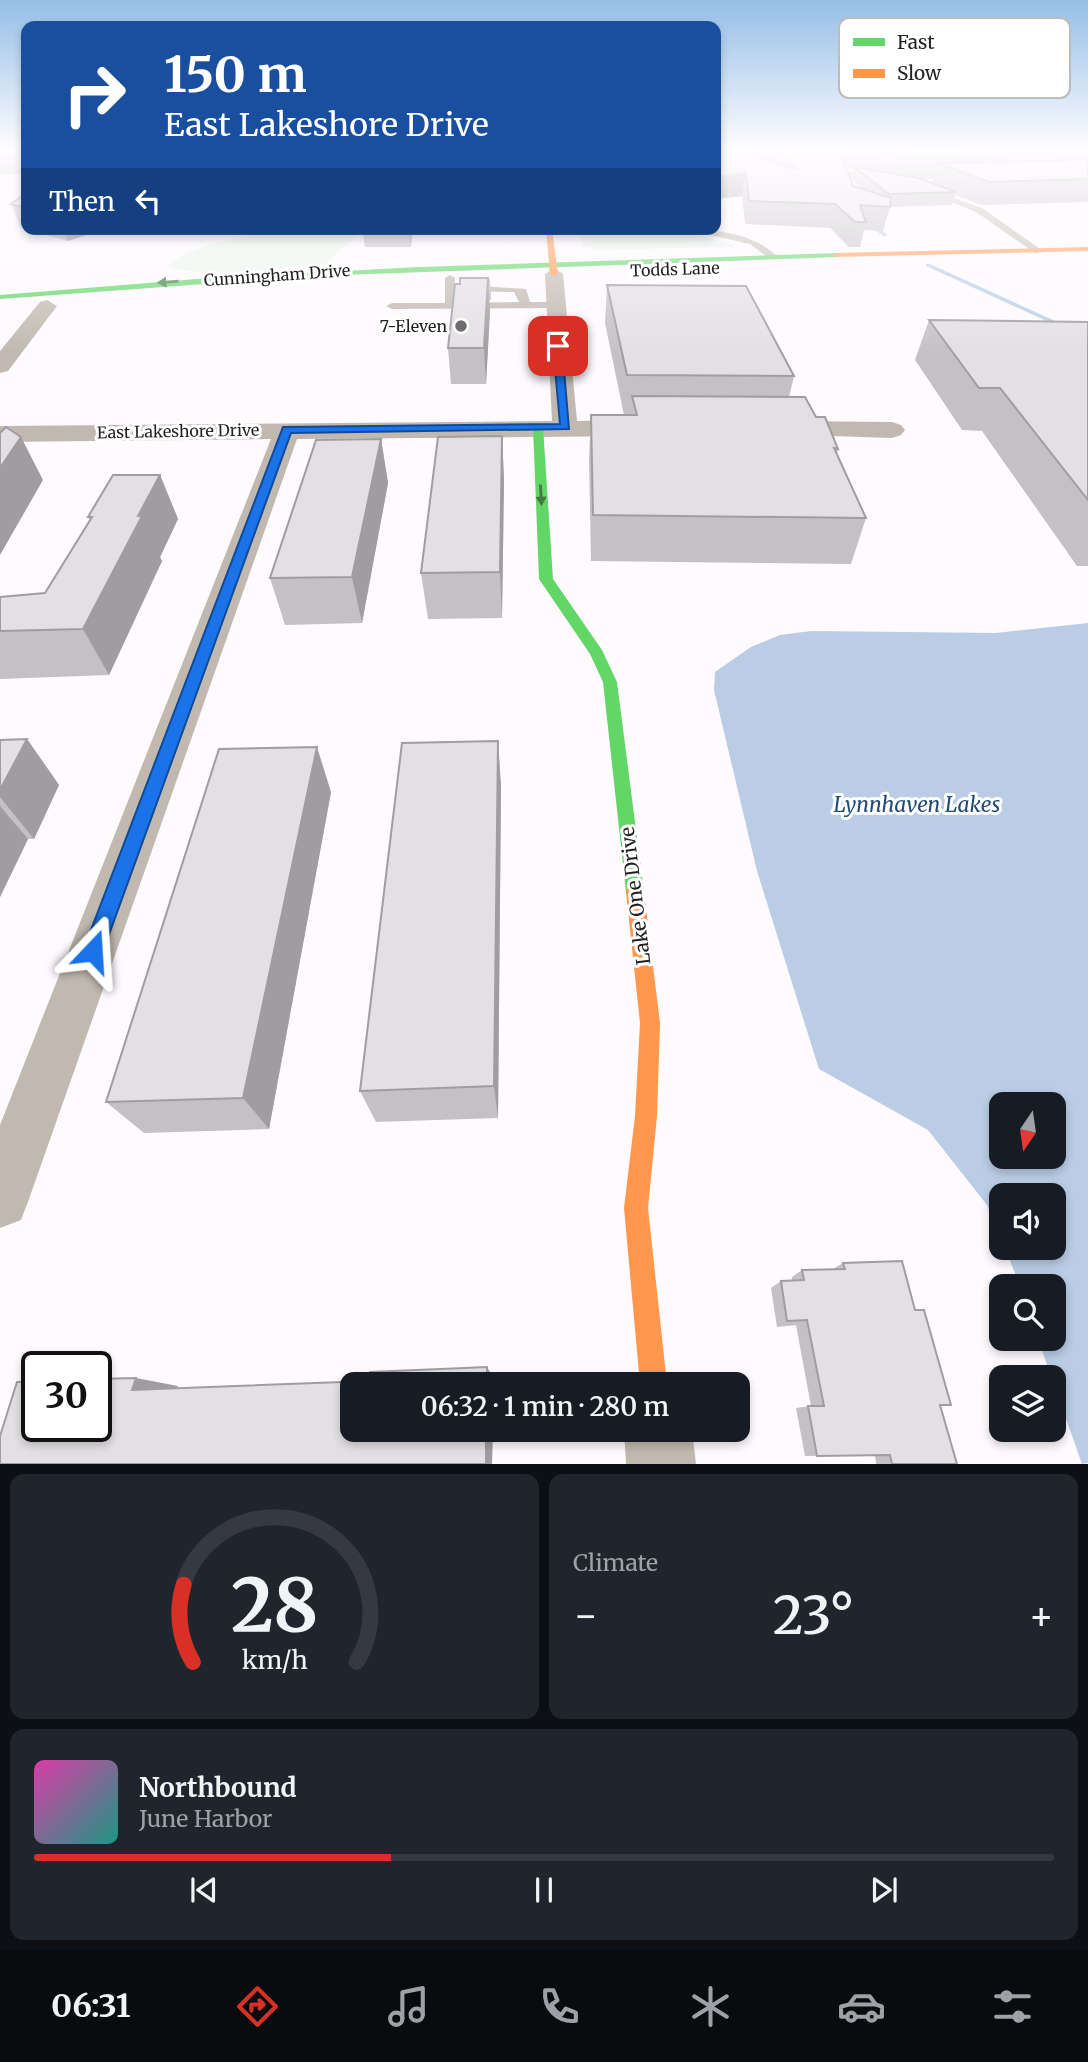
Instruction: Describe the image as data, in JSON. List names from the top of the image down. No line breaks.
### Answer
{"streets":{"main road":["Todds Lane","Cunningham Drive","Lake One Drive"],"street":["East Lakeshore Drive"]},"crossings":[["Todds Lane","Cunningham Drive"],["East Lakeshore Drive","Lake One Drive"]],"one_way":["Lake One Drive"],"water":["Lynnhaven Lakes"],"places":["7-Eleven"],"legend":["Fast","Slow"],"north":"bottom","page":{"turn":["150 m","East Lakeshore Drive"],"then":"Then","limit":"30","trip":"06:32 · 1 min · 280 m","tile":"Climate","heat":["−","23°","+"],"song":["Northbound","June Harbor"],"tabs":"06:31","gauge":["28","km/h"]}}
